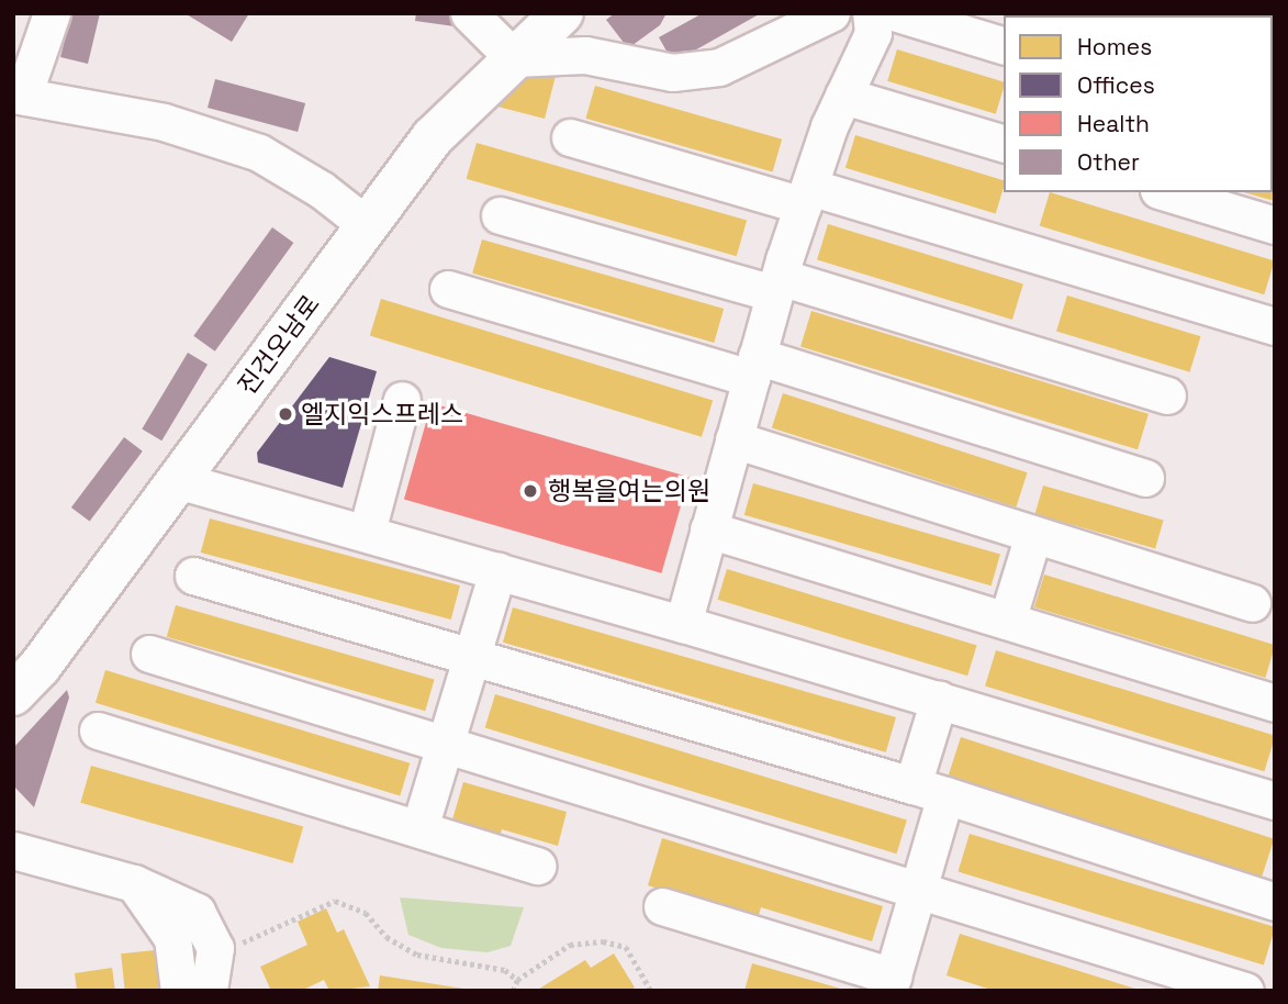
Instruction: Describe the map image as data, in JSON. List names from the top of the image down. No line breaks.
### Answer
{"streets":{"main road":["진건오남로"]},"places":["엘지익스프레스","행복을여는의원"],"legend":["Homes","Offices","Health","Other"]}
